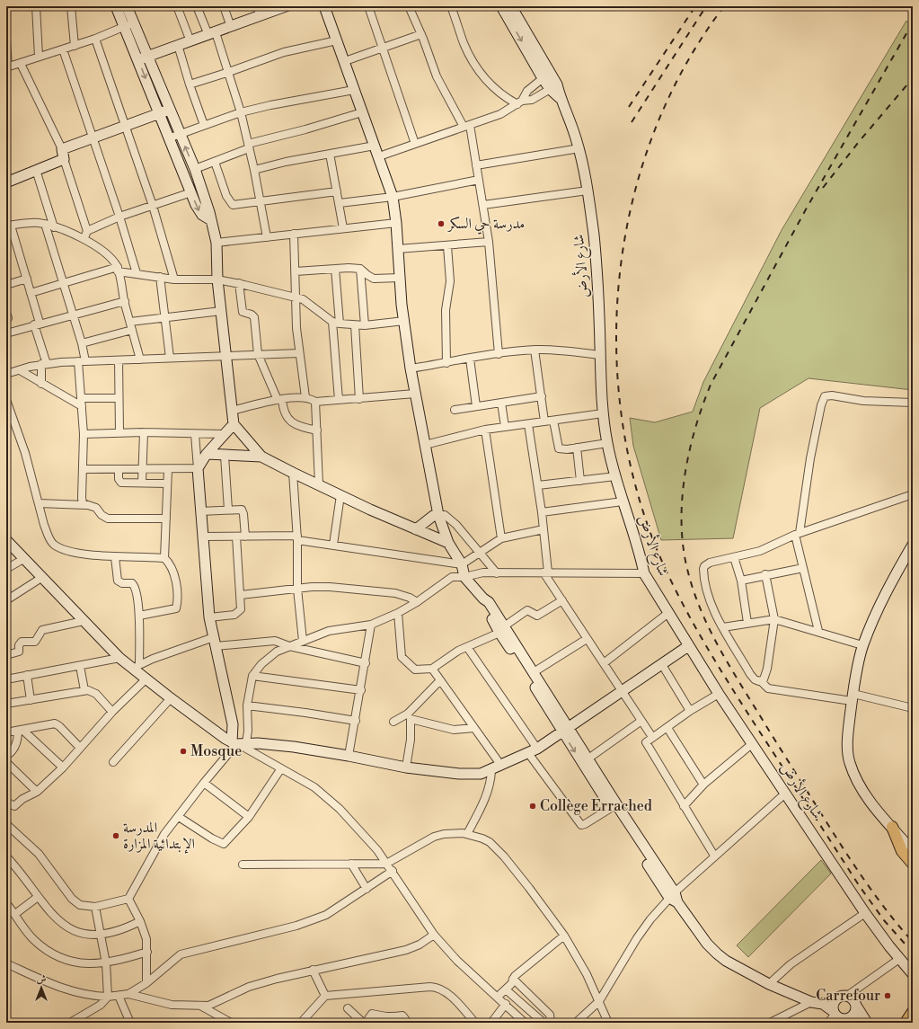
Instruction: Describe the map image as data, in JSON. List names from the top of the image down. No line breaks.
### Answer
{"streets":{"street":["شارع الأرض"]},"places":["مدرسة حي السكر","Mosque","Collège Errached","المدرسة الإبتدائية المزارة","Carrefour"],"north":"top"}
